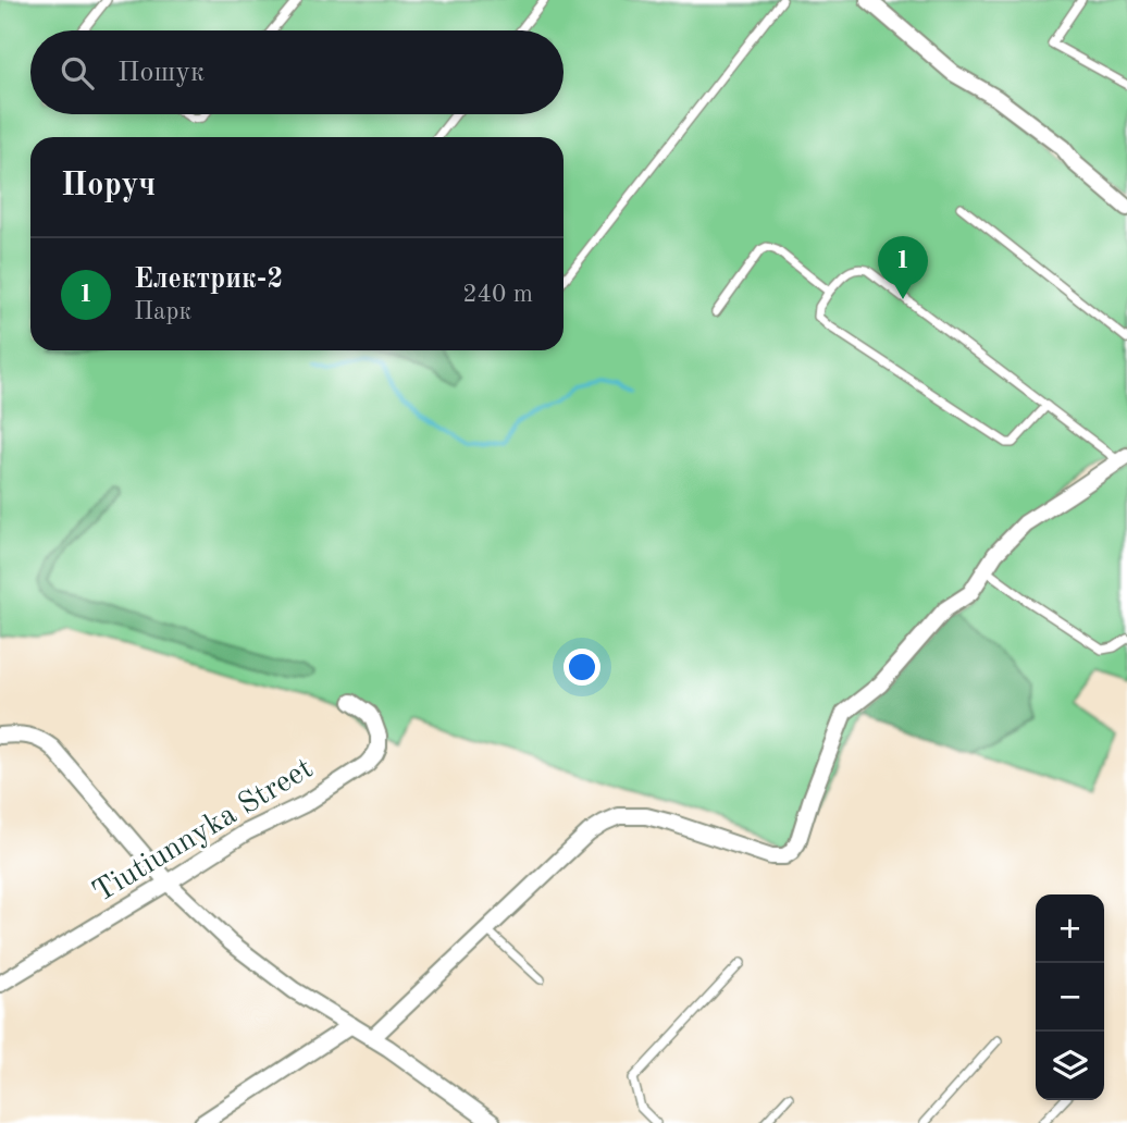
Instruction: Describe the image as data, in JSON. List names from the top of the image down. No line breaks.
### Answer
{"streets":{"street":["Tiutiunnyka Street"]},"page":{"search":"Пошук","heading":"Поруч","pins":"1","list":[{"mark":"1","name":"Електрик-2","note":"Парк","value":"240 m"}],"map_buttons":["+","−"]}}
